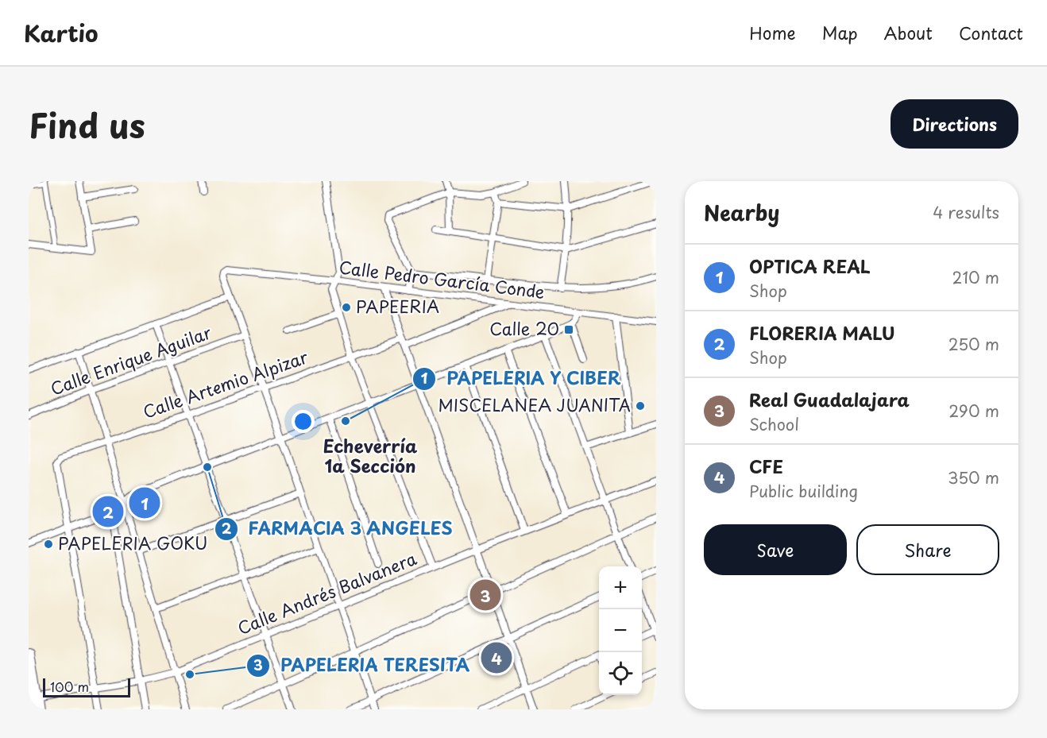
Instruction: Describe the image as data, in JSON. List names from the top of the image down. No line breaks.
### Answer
{"streets":{"street":["Calle Pedro García Conde","Calle Enrique Aguilar","Calle Artemio Alpizar","Calle Andrés Balvanera"]},"districts":["Echeverría 1a Sección"],"places":{"other":["PAPEERIA","MISCELANEA JUANITA","PAPELERIA Y CIBER","FARMACIA 3 ANGELES","PAPELERIA GOKU","PAPELERIA TERESITA"],"transit":["Calle 20"]},"scale_bar":"100 m","page":{"header":"Kartio","nav":["Home","Map","About","Contact"],"title":"Find us","buttons":["Directions",["Save","Share"]],"heading":["Nearby","4 results"],"list":[{"mark":"1","name":"OPTICA REAL","note":"Shop","value":"210 m"},{"mark":"2","name":"FLORERIA MALU","note":"Shop","value":"250 m"},{"mark":"3","name":"Real Guadalajara","note":"School","value":"290 m"},{"mark":"4","name":"CFE","note":"Public building","value":"350 m"}],"pins":["1","2","3","4"],"map_buttons":["+","−"],"scale":"100 m"}}
